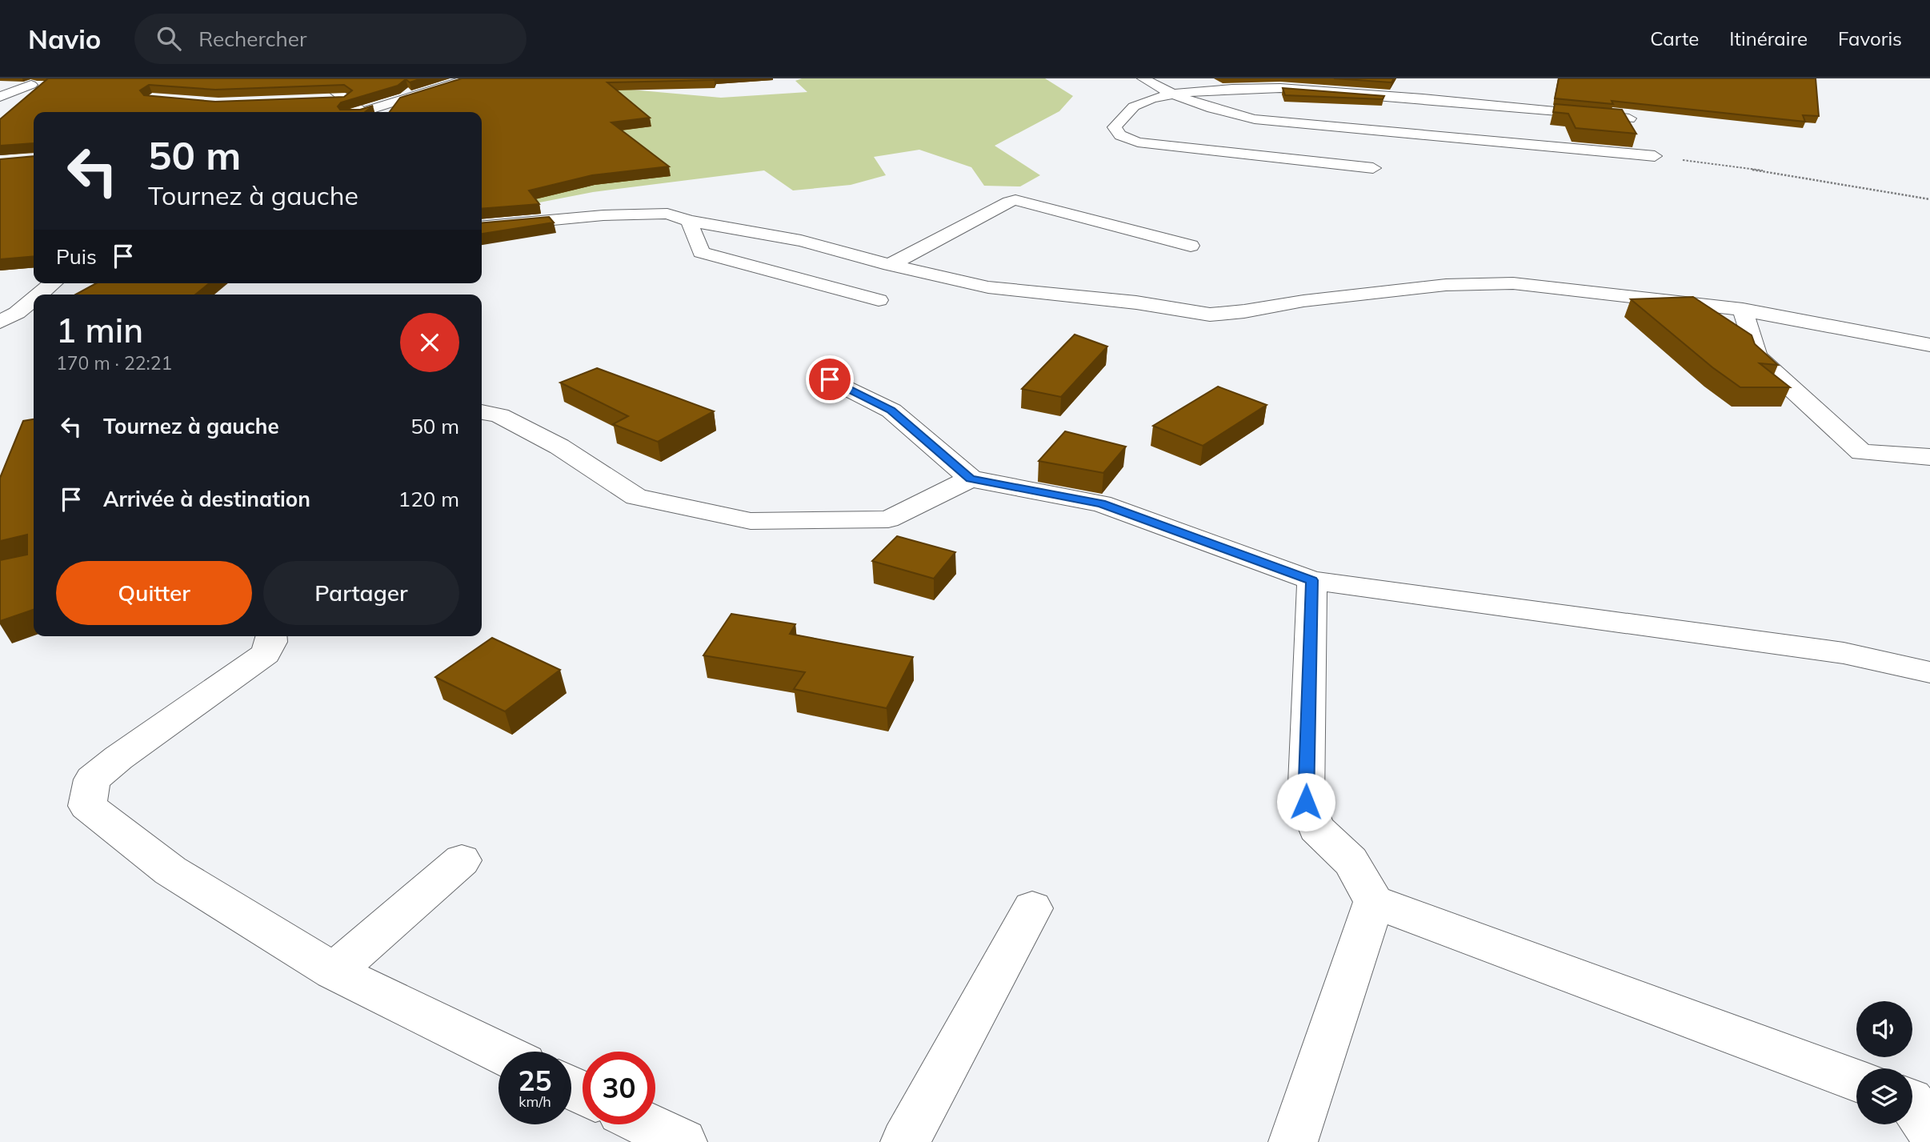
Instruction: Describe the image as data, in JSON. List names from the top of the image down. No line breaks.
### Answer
{"page":{"header":"Navio","search":"Rechercher","nav":["Carte","Itinéraire","Favoris"],"turn":["50 m","Tournez à gauche"],"then":"Puis","heading":["1 min","170 m · 22:21"],"list":[{"name":"Tournez à gauche","value":"50 m"},{"name":"Arrivée à destination","value":"120 m"}],"buttons":["Quitter","Partager"],"speed":"25 km/h","limit":"30"}}
